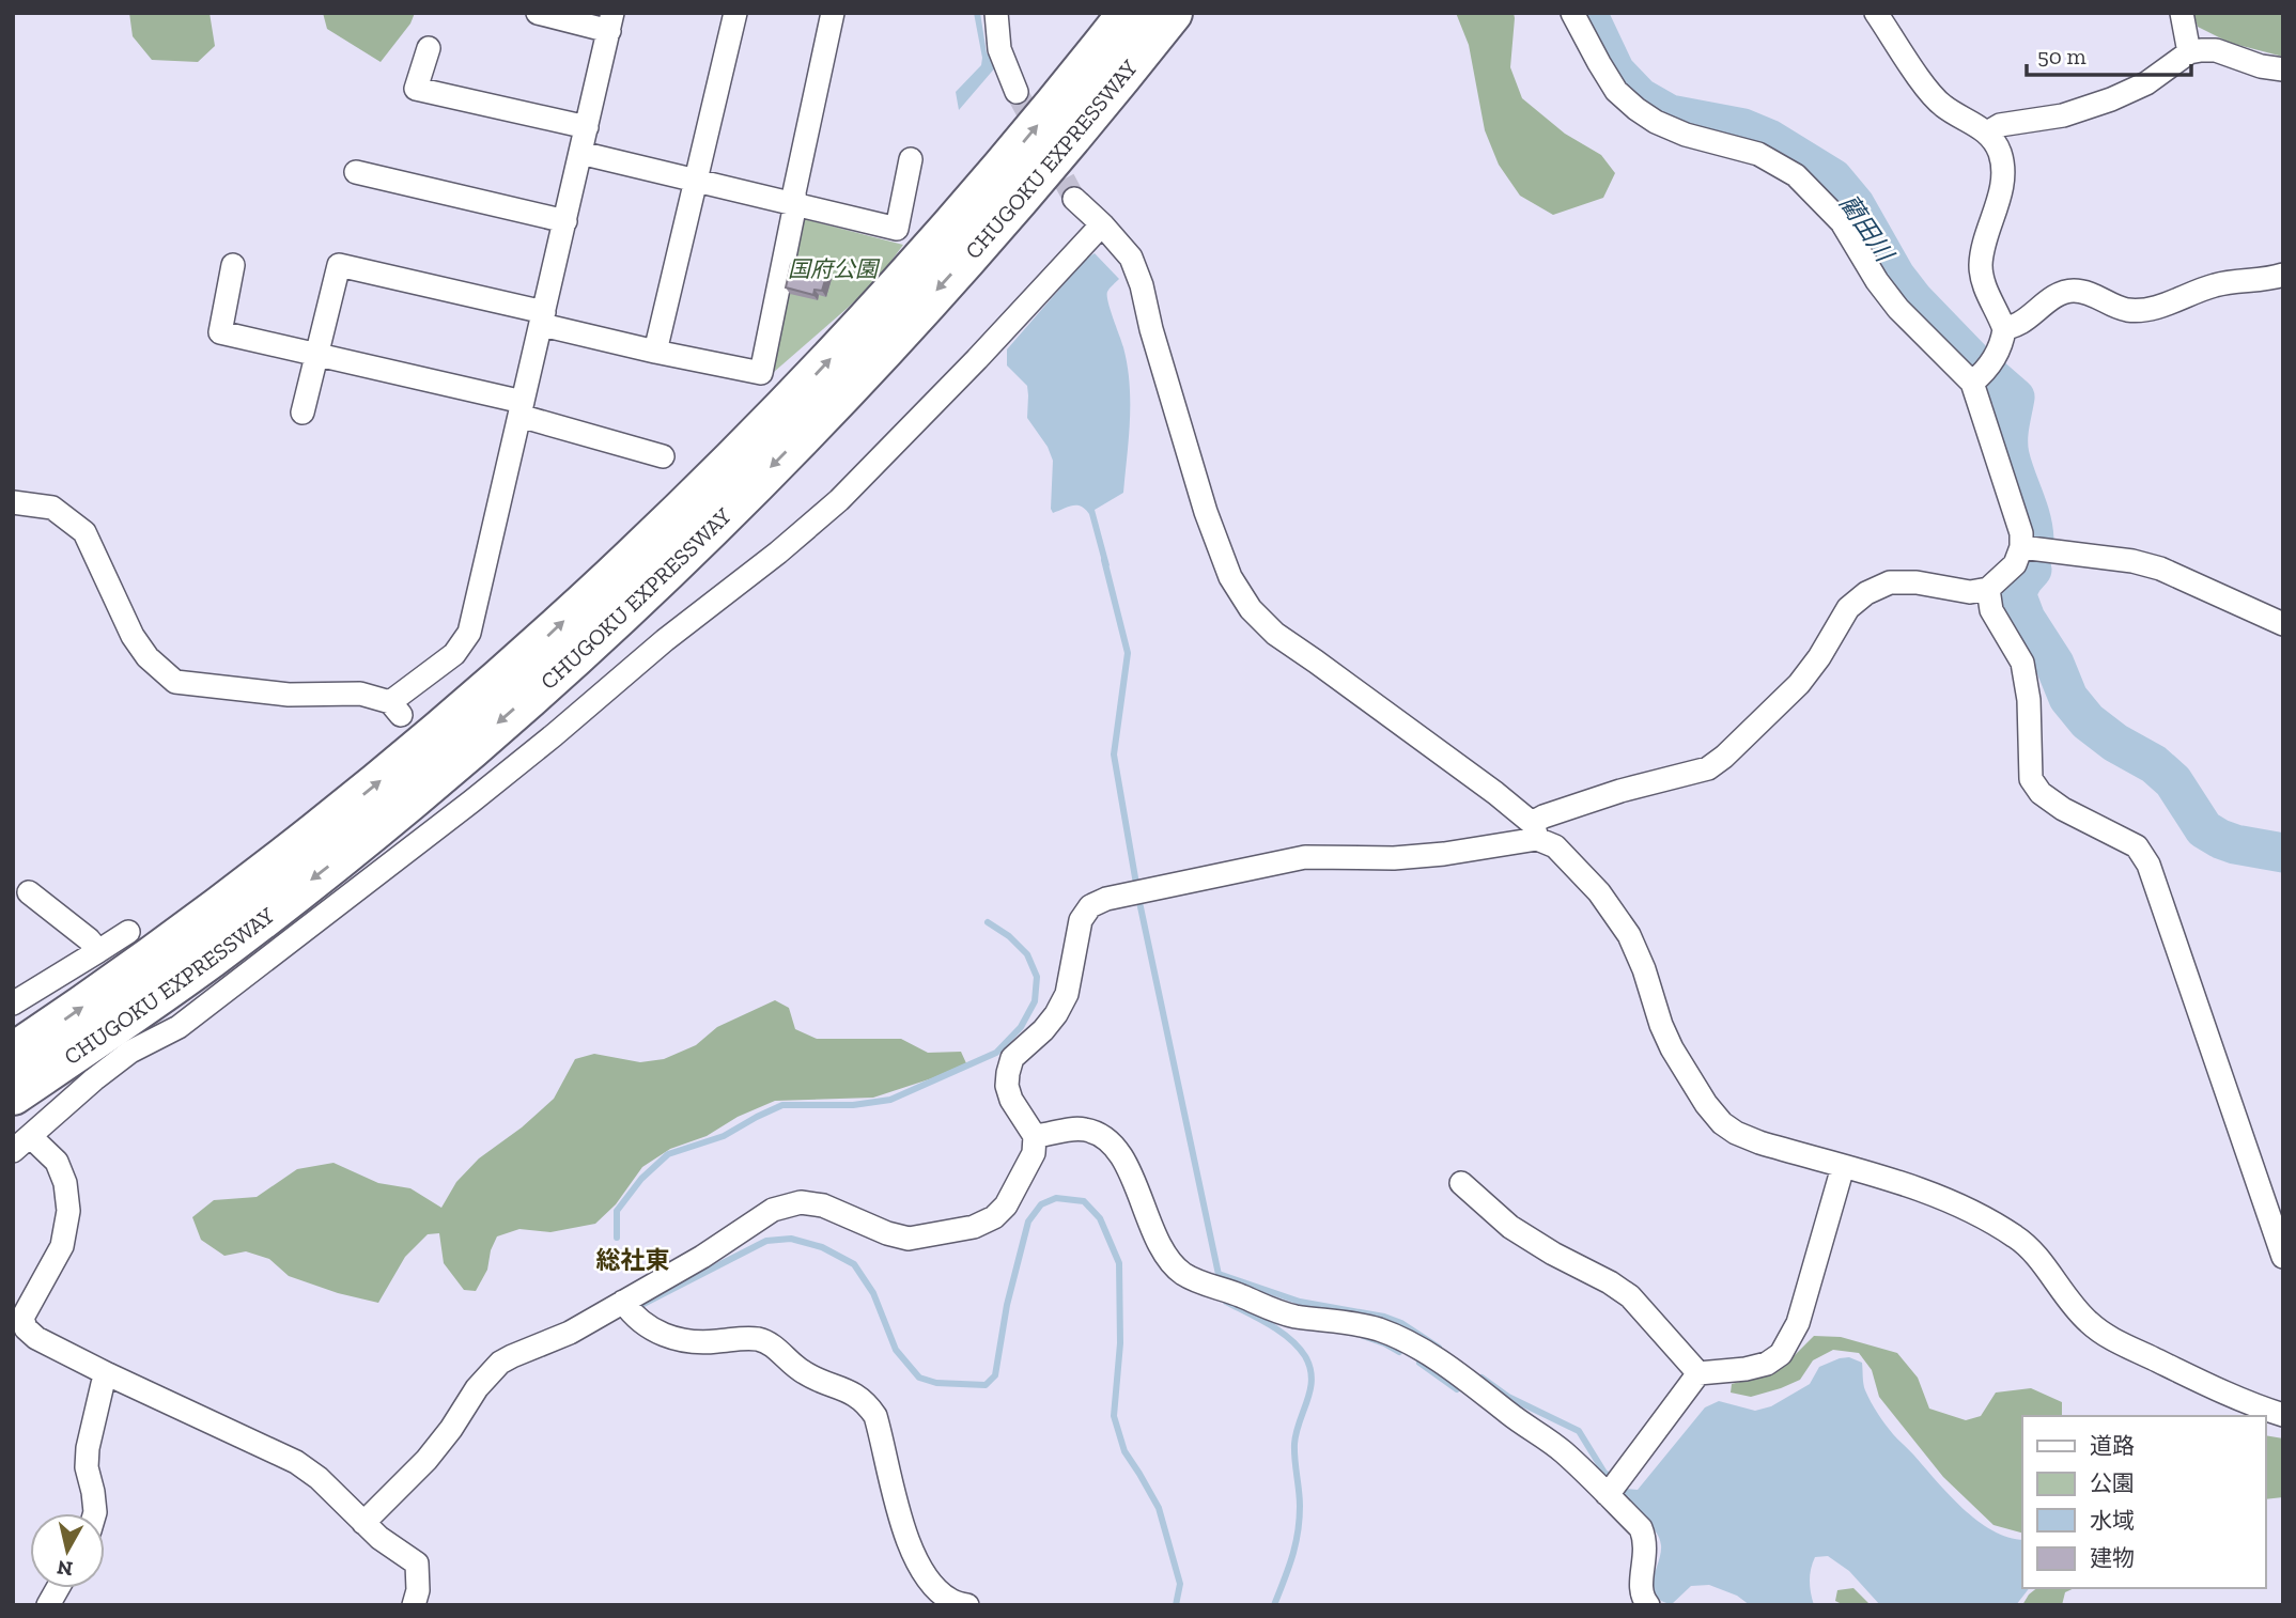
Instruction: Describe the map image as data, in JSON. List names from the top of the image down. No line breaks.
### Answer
{"streets":{"highway":["CHUGOKU EXPRESSWAY"]},"districts":["総社東"],"water":["藺田川"],"parks":["国府公園"],"legend":["道路","公園","水域","建物"],"scale_bar":"50 m","north":"bottom"}
